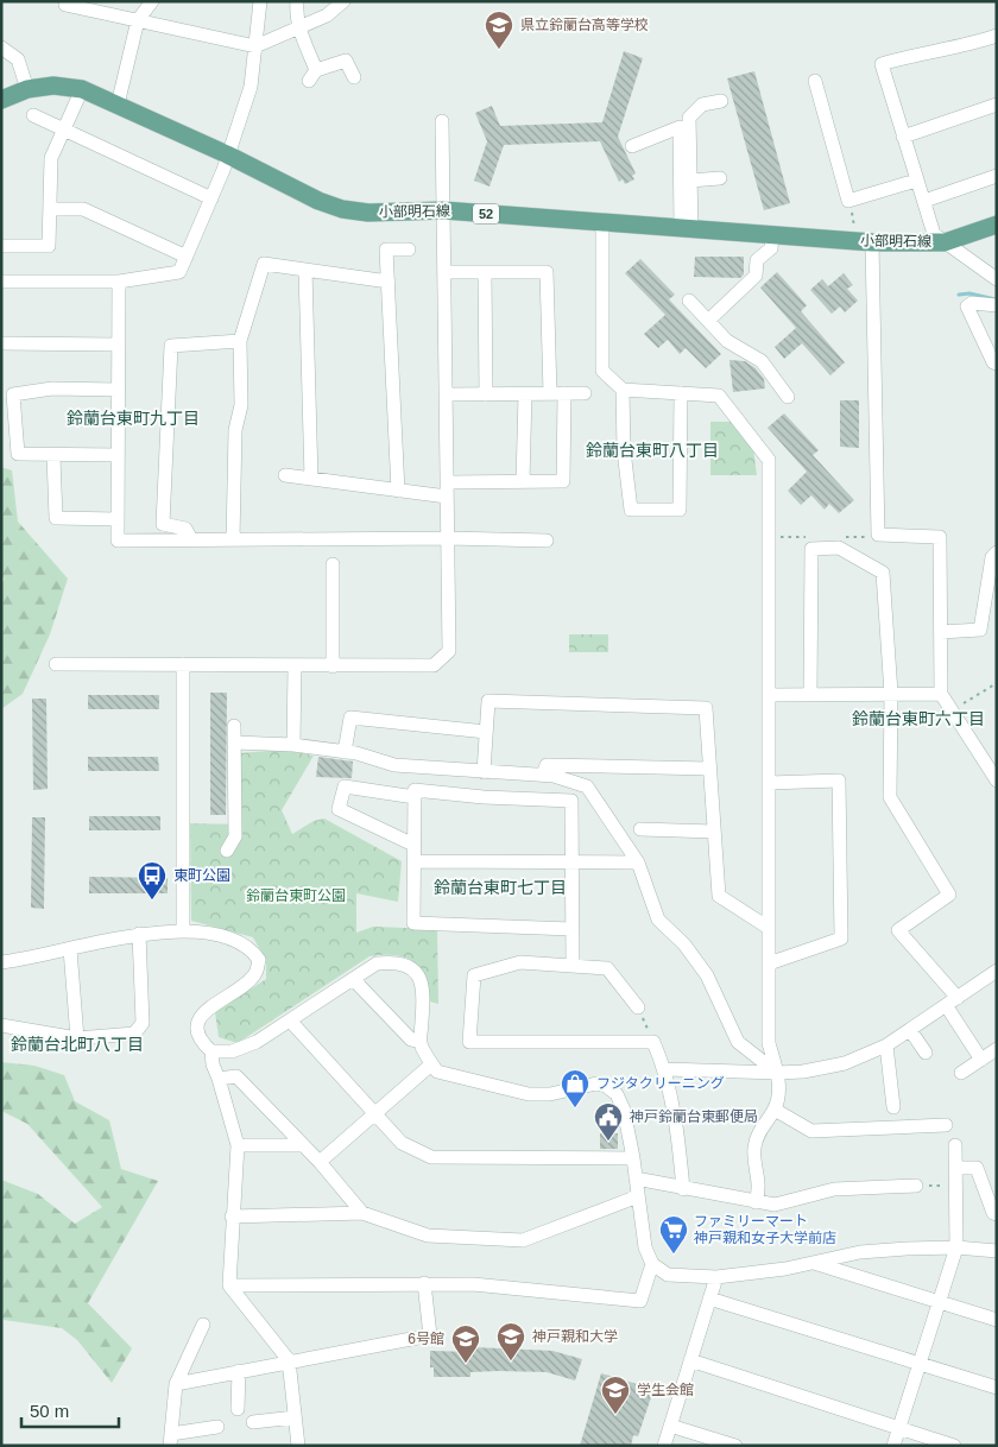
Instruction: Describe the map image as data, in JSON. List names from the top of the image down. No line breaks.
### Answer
{"streets":{"main road":["小部明石線","52"]},"districts":["鈴蘭台東町九丁目","鈴蘭台東町八丁目","鈴蘭台東町六丁目","鈴蘭台東町七丁目","鈴蘭台北町八丁目"],"parks":["鈴蘭台東町公園"],"places":{"school or university":["県立鈴蘭台高等学校","神戸親和大学","6号館","学生会館"],"bus stop":["東町公園"],"shop":["フジタクリーニング"],"public building":["神戸鈴蘭台東郵便局"],"supermarket":["ファミリーマート 神戸親和女子大学前店"]},"scale_bar":"50 m"}
